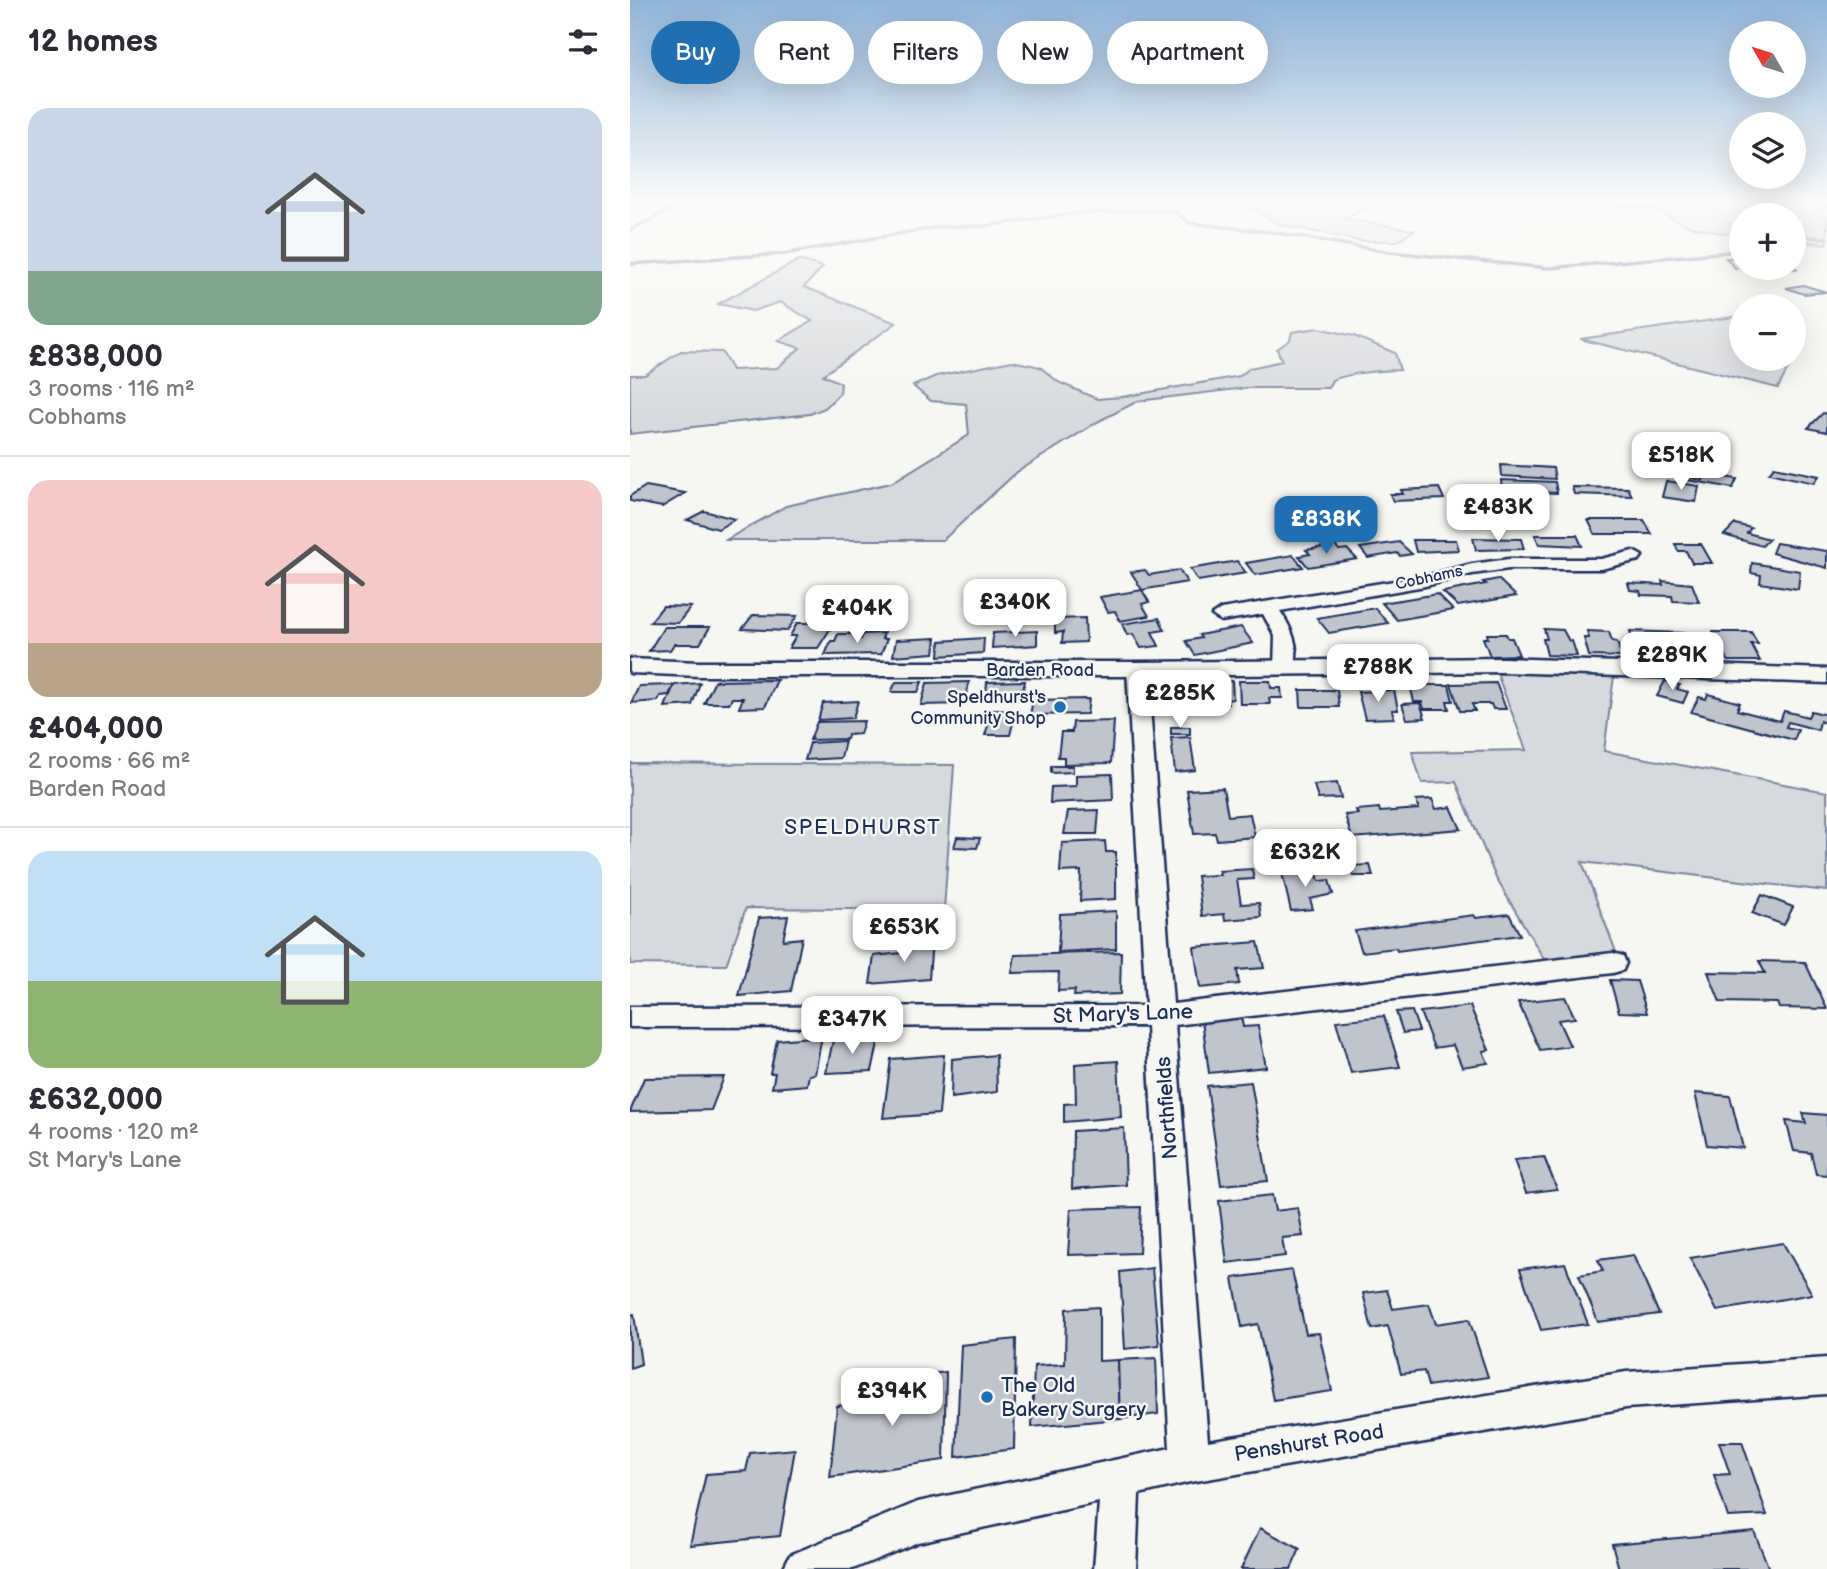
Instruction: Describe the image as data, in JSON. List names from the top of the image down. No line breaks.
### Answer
{"streets":{"street":["Cobhams","Barden Road","St Mary's Lane","Northfields","Penshurst Road"]},"crossings":[["Barden Road","Northfields"],["St Mary's Lane","Northfields"],["Northfields","Penshurst Road"]],"districts":["SPELDHURST"],"places":["Speldhurst's Community Shop","The Old Bakery Surgery"],"north":"top left","page":{"heading":"12 homes","map_buttons":["+","−"],"chip":["Buy","Rent","Filters","New","Apartment"],"list":[{"name":"£838,000","note":"3 rooms · 116 m² · Cobhams"},{"name":"£404,000","note":"2 rooms · 66 m² · Barden Road"},{"name":"£632,000","note":"4 rooms · 120 m² · St Mary's Lane"}],"price":["£518K","£483K","£838K","£340K","£404K","£289K","£788K","£285K","£632K","£653K","£347K","£394K"]}}
